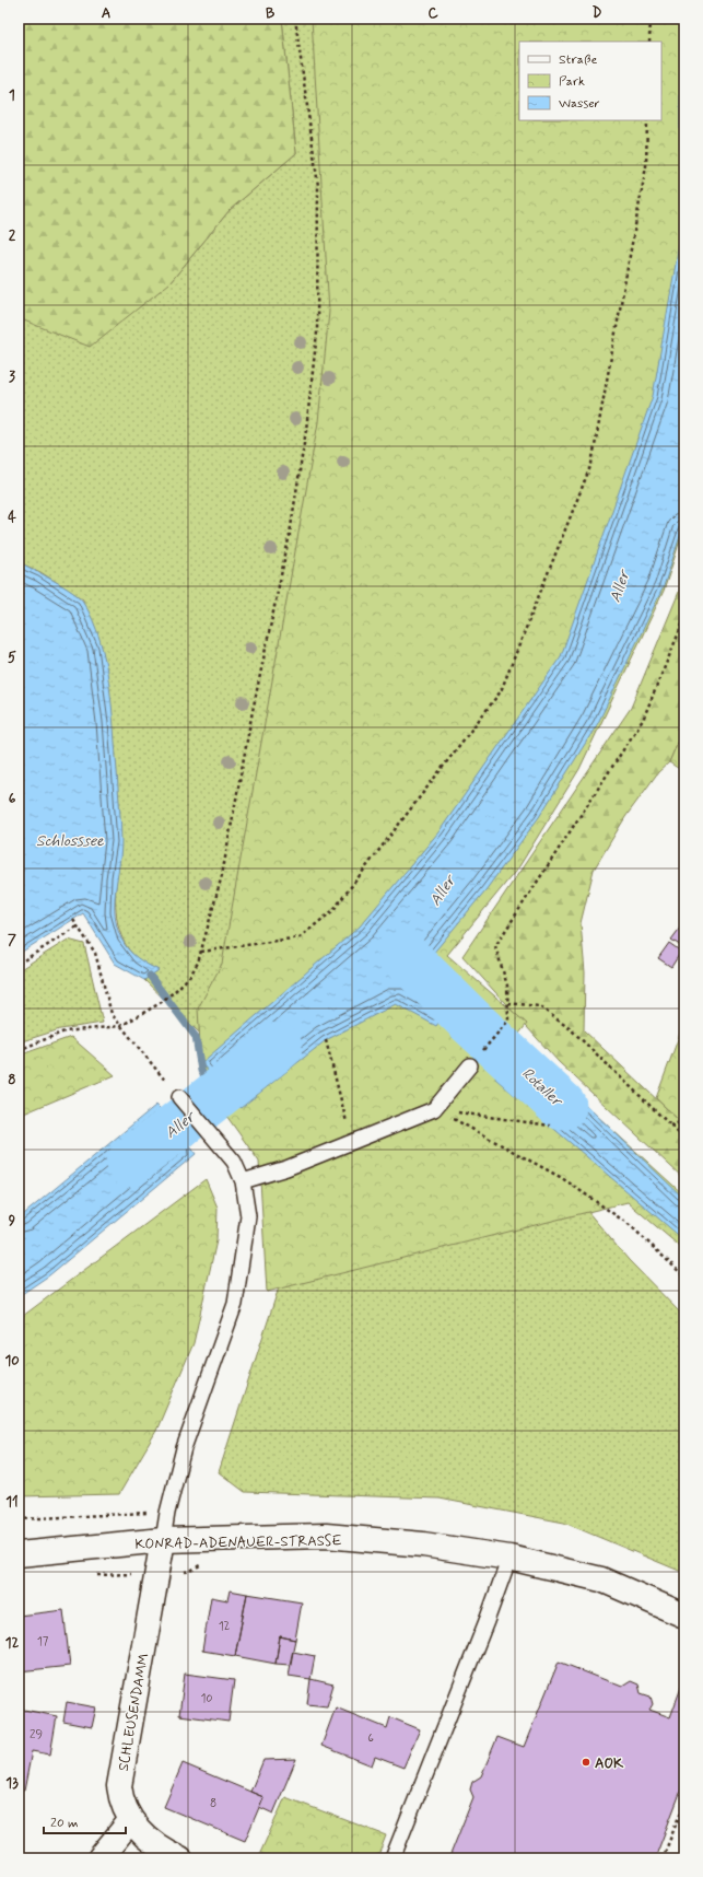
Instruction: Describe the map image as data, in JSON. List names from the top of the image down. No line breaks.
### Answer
{"streets":{"street":["KONRAD-ADENAUER-STRASSE","SCHLEUSENDAMM"]},"crossings":[["KONRAD-ADENAUER-STRASSE","SCHLEUSENDAMM"]],"water":["Aller","Schlosssee","Rotaller"],"places":["AOK"],"house_numbers":["12","17","10","29","6","8"],"legend":["Straße","Park","Wasser"],"scale_bar":"20 m","grid":{"columns":["A","B","C","D"],"rows":["1","2","3","4","5","6","7","8","9","10","11","12","13"]}}
